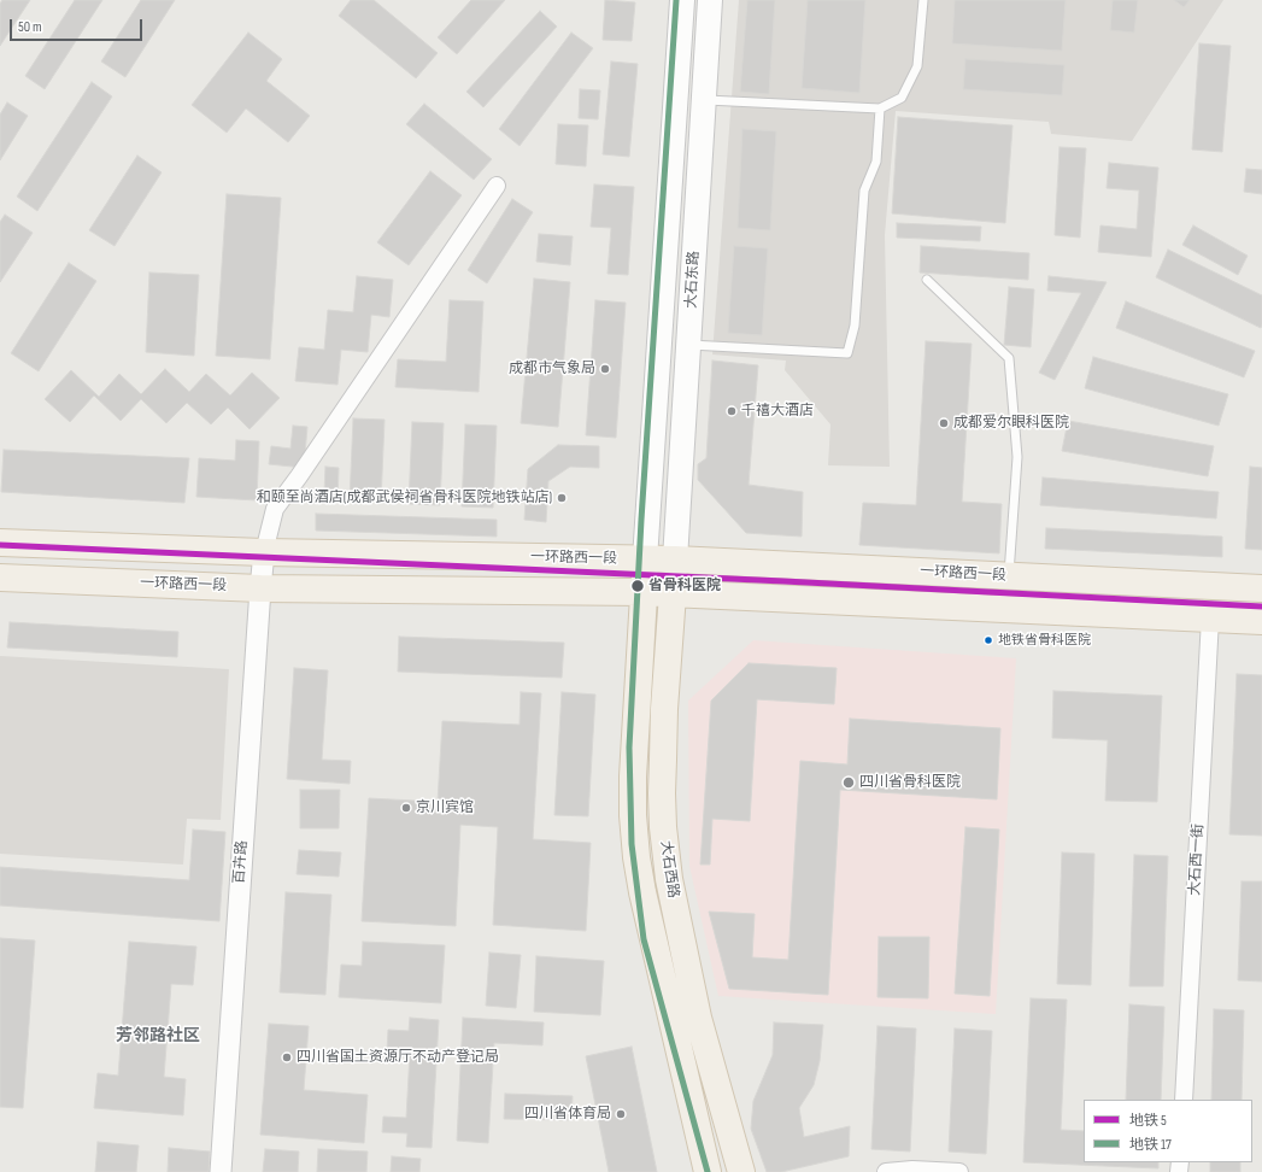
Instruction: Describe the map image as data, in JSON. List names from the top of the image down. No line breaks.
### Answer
{"streets":{"main road":["大石东路","一环路西一段","大石西路"],"street":["大石西一街","百卉路"]},"crossings":[["大石东路","一环路西一段"],["大石东路","大石西路"],["一环路西一段","大石西一街"],["一环路西一段","百卉路"],["一环路西一段","大石西路"]],"districts":["芳邻路社区"],"places":["成都市气象局","千禧大酒店","成都爱尔眼科医院","和颐至尚酒店(成都武侯祠省骨科医院地铁站店)","省骨科医院","地铁省骨科医院","四川省骨科医院","京川宾馆","四川省国土资源厅不动产登记局","四川省体育局"],"lines":["metro line 17","metro line 5"],"legend":["地铁 5","地铁 17"],"scale_bar":"50 m"}
